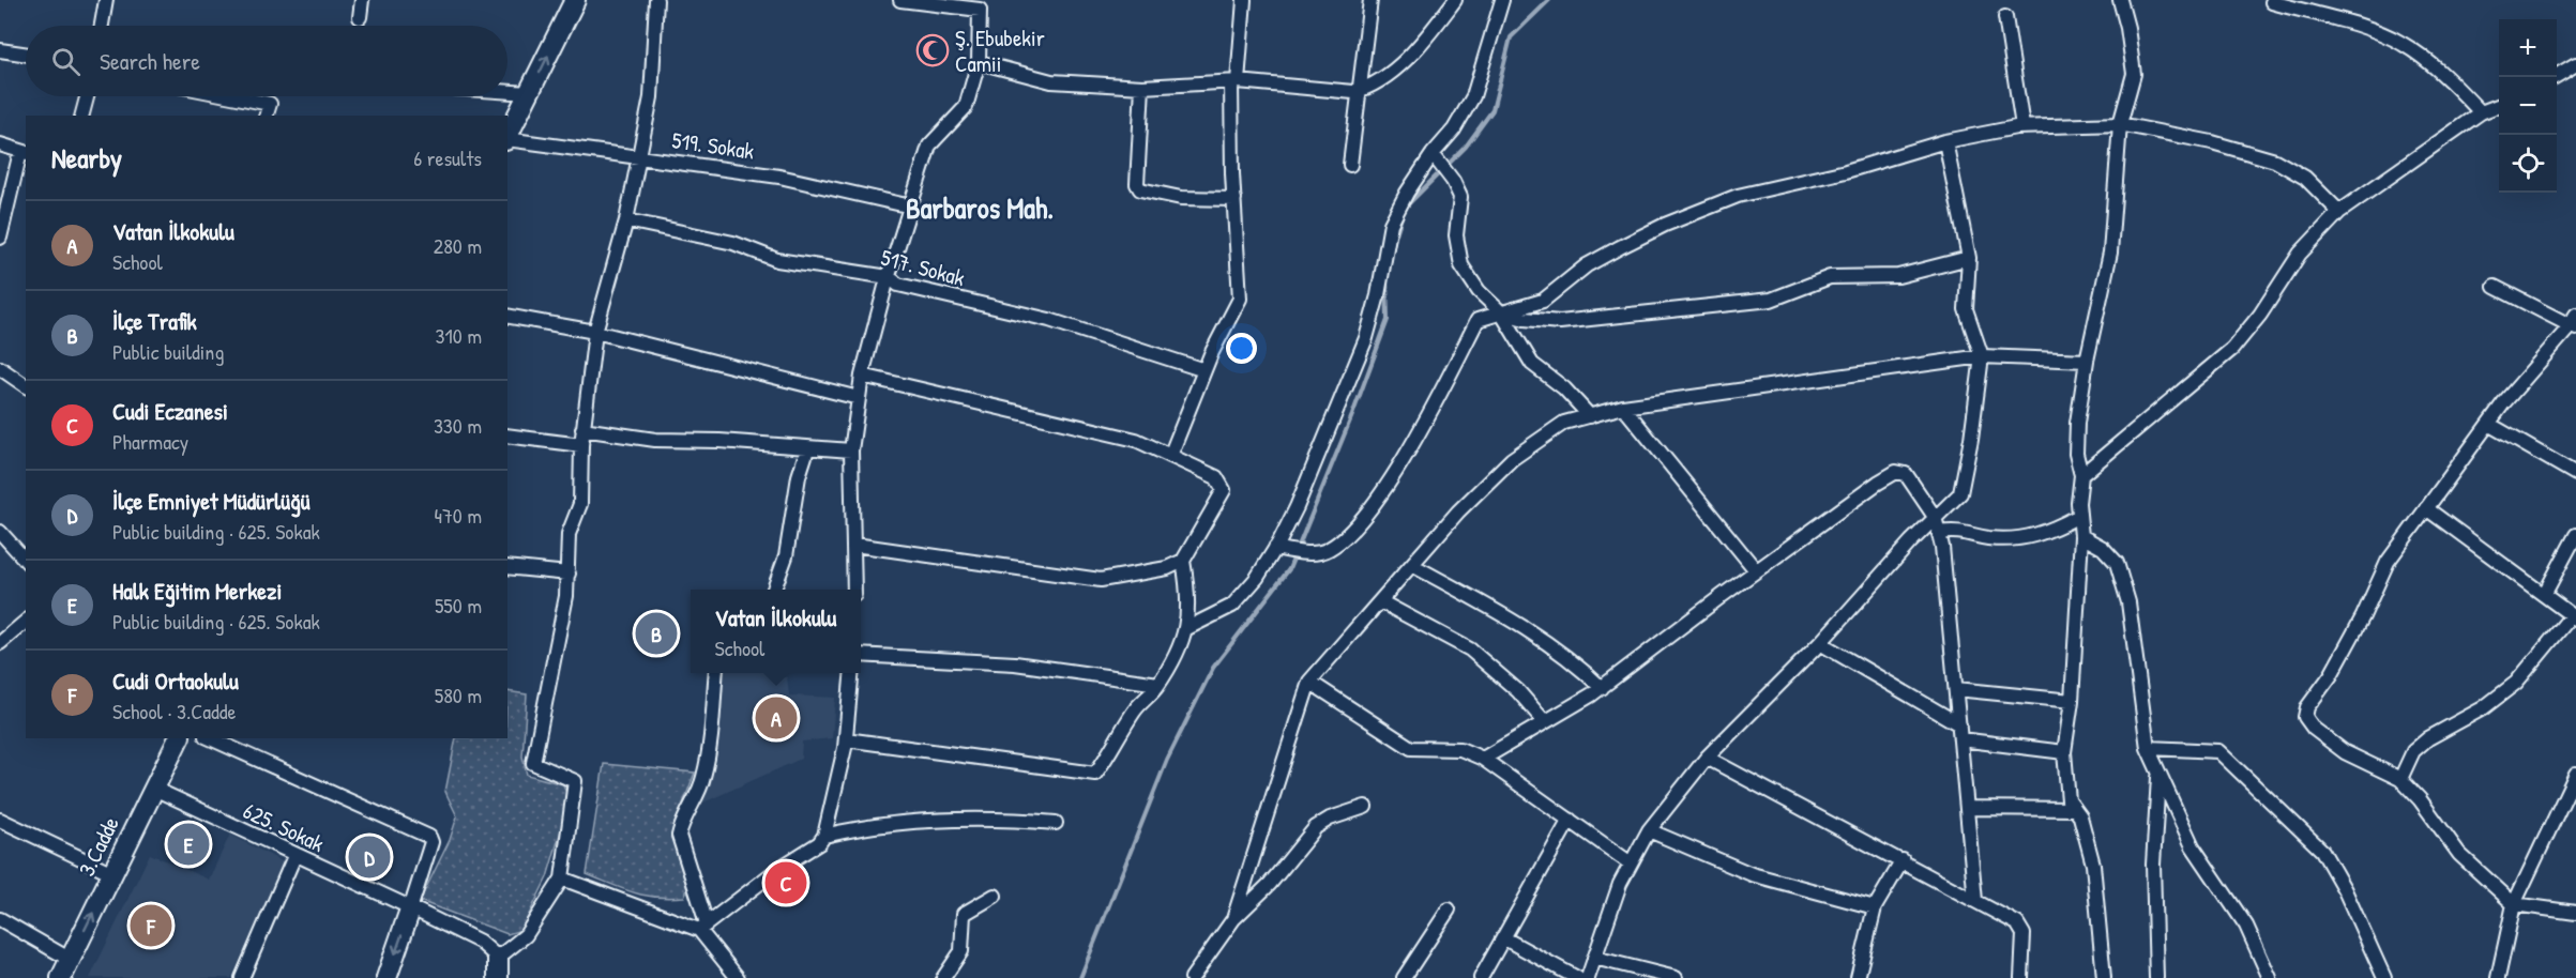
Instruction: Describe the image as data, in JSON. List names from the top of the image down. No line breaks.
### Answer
{"streets":{"street":["519. Sokak","517. Sokak","625. Sokak","3.Cadde"]},"crossings":[["625. Sokak","3.Cadde"]],"districts":["Barbaros Mah."],"places":{"mosque":["Ş. Ebubekir Camii"]},"page":{"map_buttons":["+","−"],"search":"Search here","heading":["Nearby","6 results"],"list":[{"mark":"A","name":"Vatan İlkokulu","note":"School","value":"280 m"},{"mark":"B","name":"İlçe Trafik","note":"Public building","value":"310 m"},{"mark":"C","name":"Cudi Eczanesi","note":"Pharmacy","value":"330 m"},{"mark":"D","name":"İlçe Emniyet Müdürlüğü","note":"Public building · 625. Sokak","value":"470 m"},{"mark":"E","name":"Halk Eğitim Merkezi","note":"Public building · 625. Sokak","value":"550 m"},{"mark":"F","name":"Cudi Ortaokulu","note":"School · 3.Cadde","value":"580 m"}],"popup":["Vatan İlkokulu","School"],"pins":["B","A","E","D","C","F"]}}
